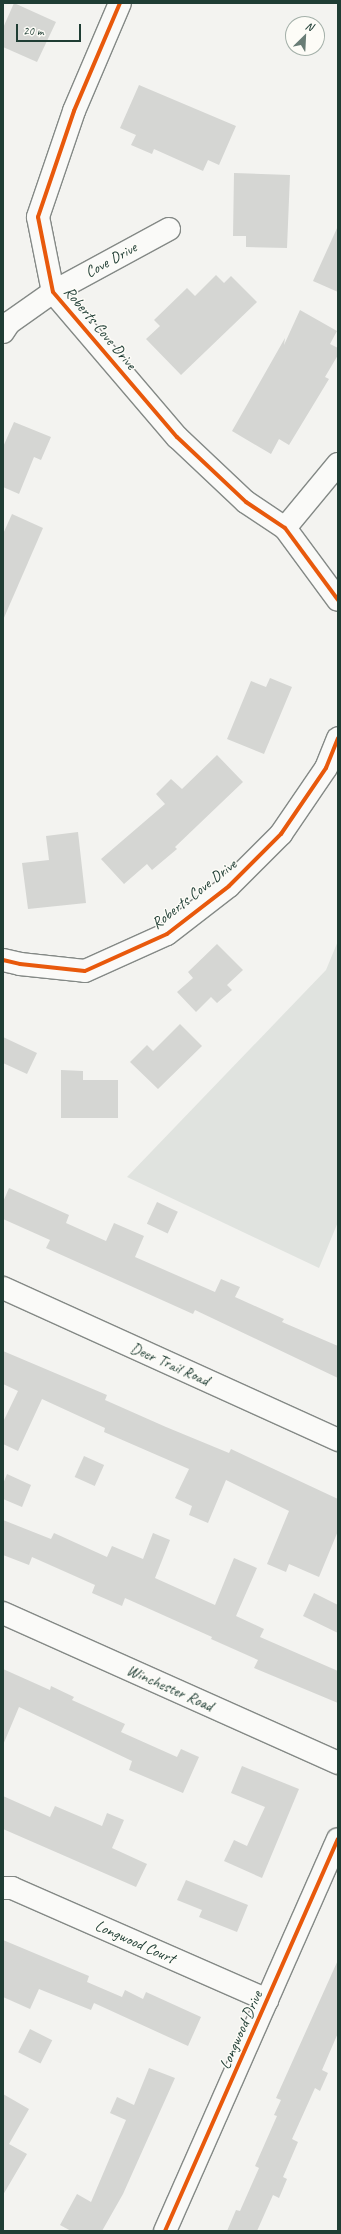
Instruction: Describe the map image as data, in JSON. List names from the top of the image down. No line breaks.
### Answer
{"streets":{"street":["Cove Drive","Roberts Cove Drive","Deer Trail Road","Winchester Road","Longwood Court","Longwood Drive"]},"crossings":[["Cove Drive","Roberts Cove Drive"],["Longwood Court","Longwood Drive"]],"scale_bar":"20 m","north":"top right"}
